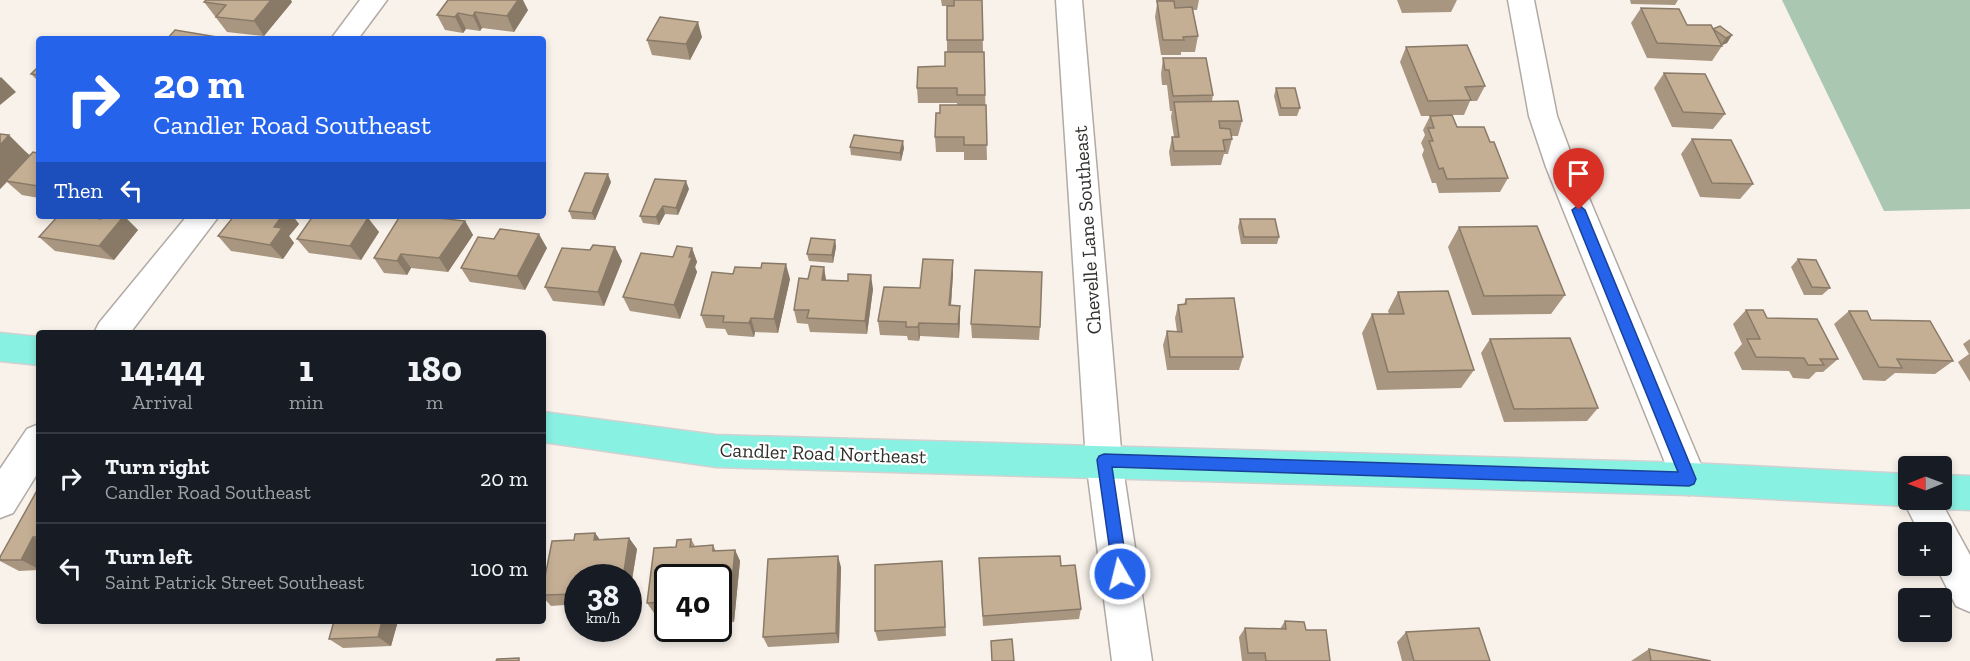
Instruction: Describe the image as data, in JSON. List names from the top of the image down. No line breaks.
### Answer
{"streets":{"main road":["Candler Road Northeast"],"street":["Chevelle Lane Southeast"]},"crossings":[["Chevelle Lane Southeast","Candler Road Northeast"]],"north":"left","page":{"turn":["20 m","Candler Road Southeast"],"then":"Then","eta":["14:44","Arrival","1","min","180","m"],"list":[{"name":"Turn right","note":"Candler Road Southeast","value":"20 m"},{"name":"Turn left","note":"Saint Patrick Street Southeast","value":"100 m"}],"map_buttons":["+","−"],"speed":"38 km/h","limit":"40"}}
